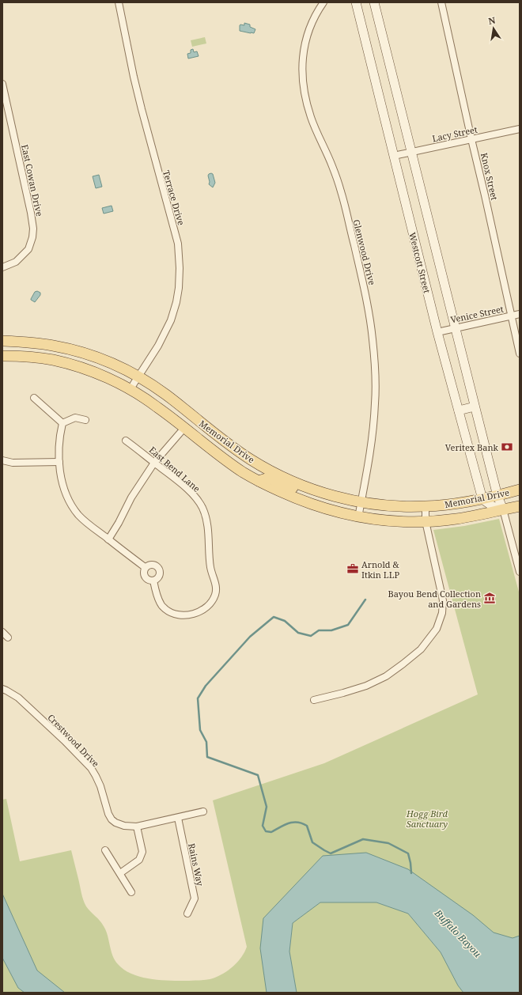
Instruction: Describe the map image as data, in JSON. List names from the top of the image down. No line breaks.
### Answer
{"streets":{"main road":["Westcott Street","Memorial Drive"],"street":["Lacy Street","Knox Street","East Cowan Drive","Terrace Drive","Glenwood Drive","Venice Street","East Bend Lane","Crestwood Drive","Rains Way"]},"crossings":[["Lacy Street","Knox Street"],["Lacy Street","Westcott Street"],["Knox Street","Venice Street"],["Terrace Drive","Memorial Drive"],["Glenwood Drive","Memorial Drive"],["Westcott Street","Venice Street"],["Westcott Street","Memorial Drive"],["Crestwood Drive","Rains Way"]],"water":["Buffalo Bayou"],"parks":["Hogg Bird Sanctuary"],"places":{"bank":["Veritex Bank"],"office":["Arnold & Itkin LLP"],"museum":["Bayou Bend Collection and Gardens"]},"north":"top"}
